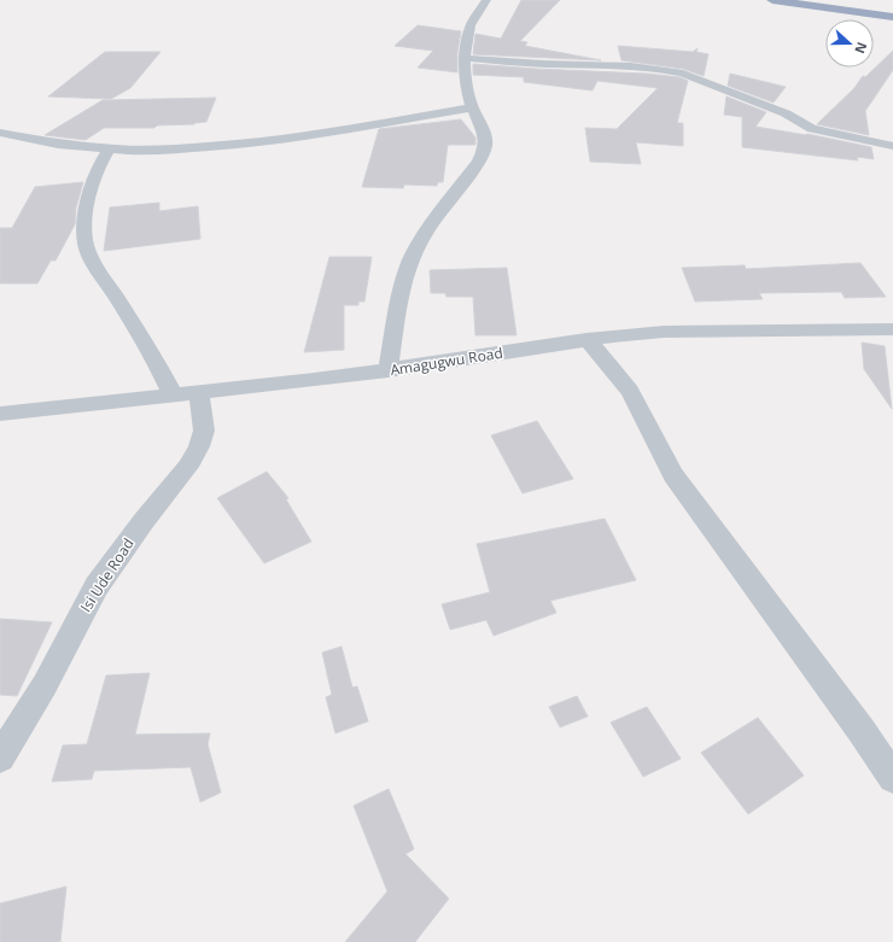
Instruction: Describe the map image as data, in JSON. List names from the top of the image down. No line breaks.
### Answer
{"streets":{"street":["Amagugwu Road","Isi Ude Road"]},"crossings":[["Amagugwu Road","Isi Ude Road"]],"north":"right"}
